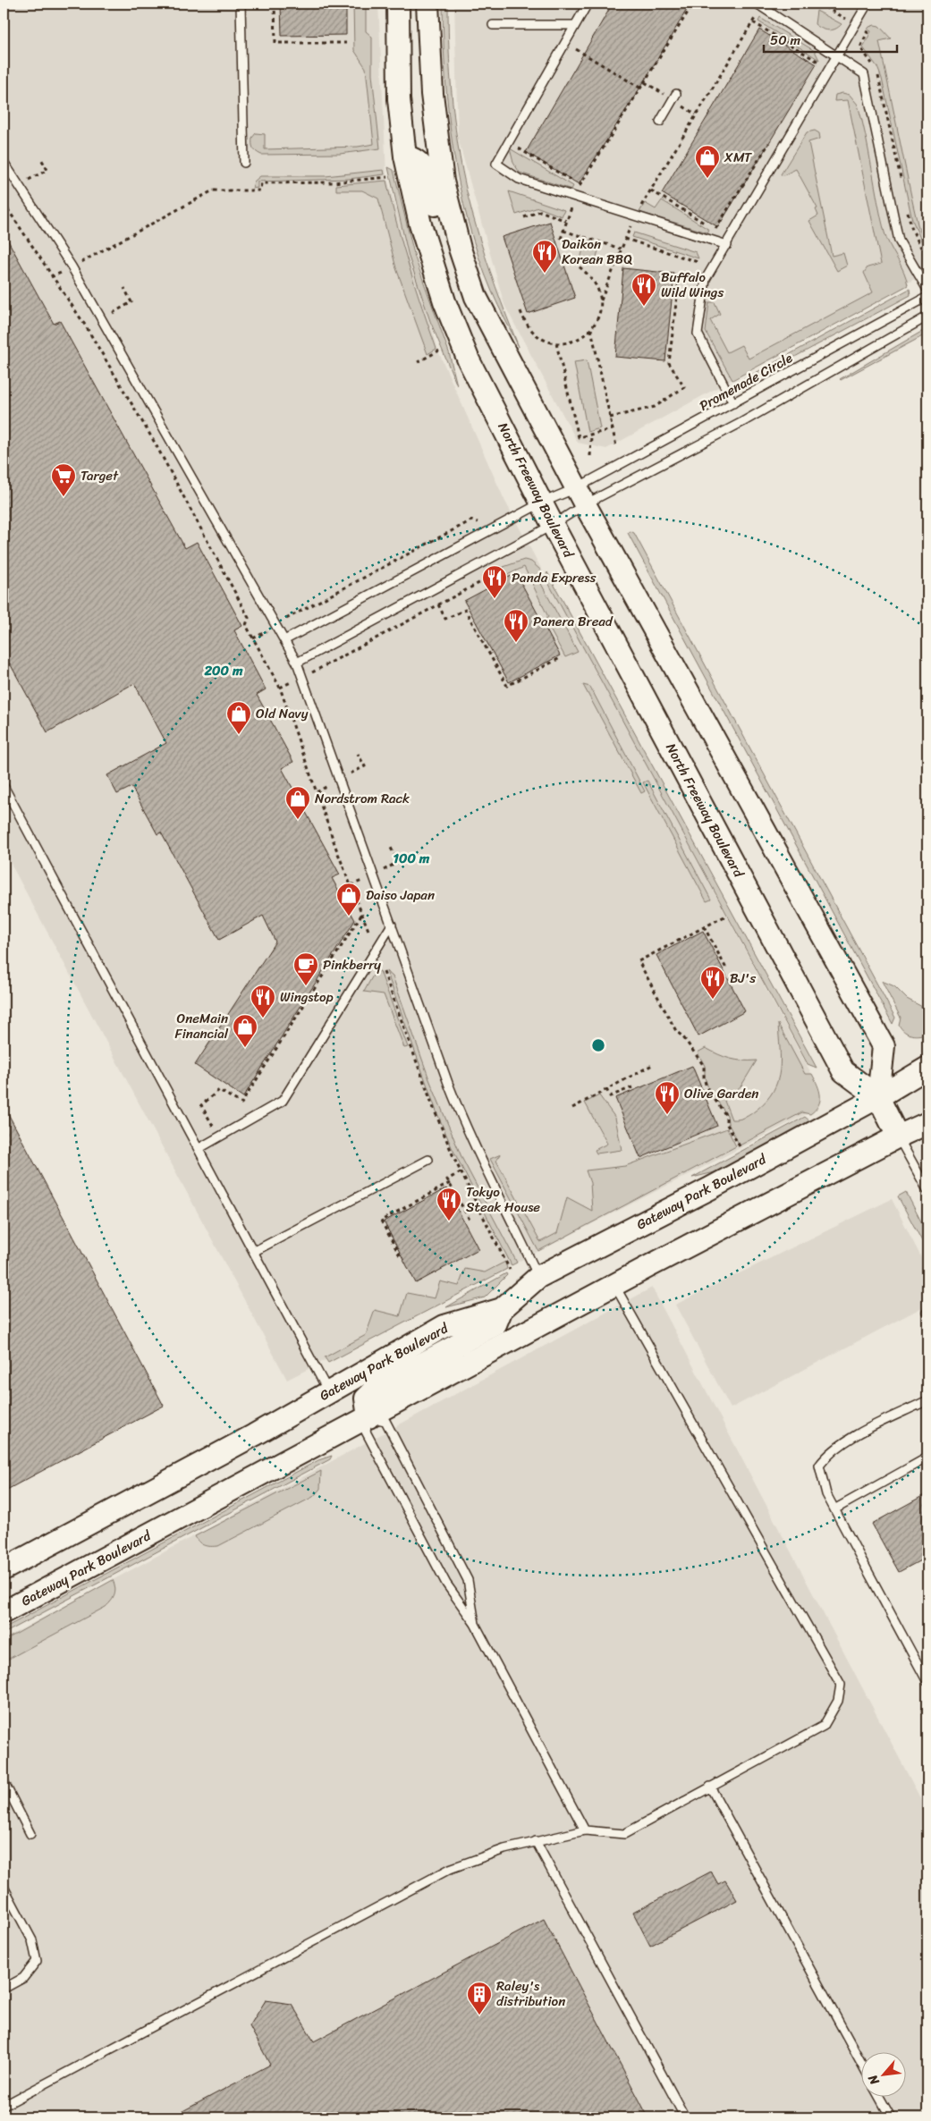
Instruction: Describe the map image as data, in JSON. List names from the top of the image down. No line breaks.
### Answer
{"streets":{"street":["North Freeway Boulevard","Gateway Park Boulevard"],"lane":["Promenade Circle"]},"crossings":[["North Freeway Boulevard","Gateway Park Boulevard"]],"places":{"shop":["XMT","Old Navy","Nordstrom Rack","Daiso Japan","OneMain Financial"],"restaurant":["Daikon Korean BBQ","Buffalo Wild Wings","Panda Express","Panera Bread","BJ's","Wingstop","Olive Garden","Tokyo Steak House"],"supermarket":["Target"],"cafe":["Pinkberry"],"building":["Raley's distribution"]},"scale_bar":"50 m","north":"bottom left","rings":["200 m","100 m"]}
